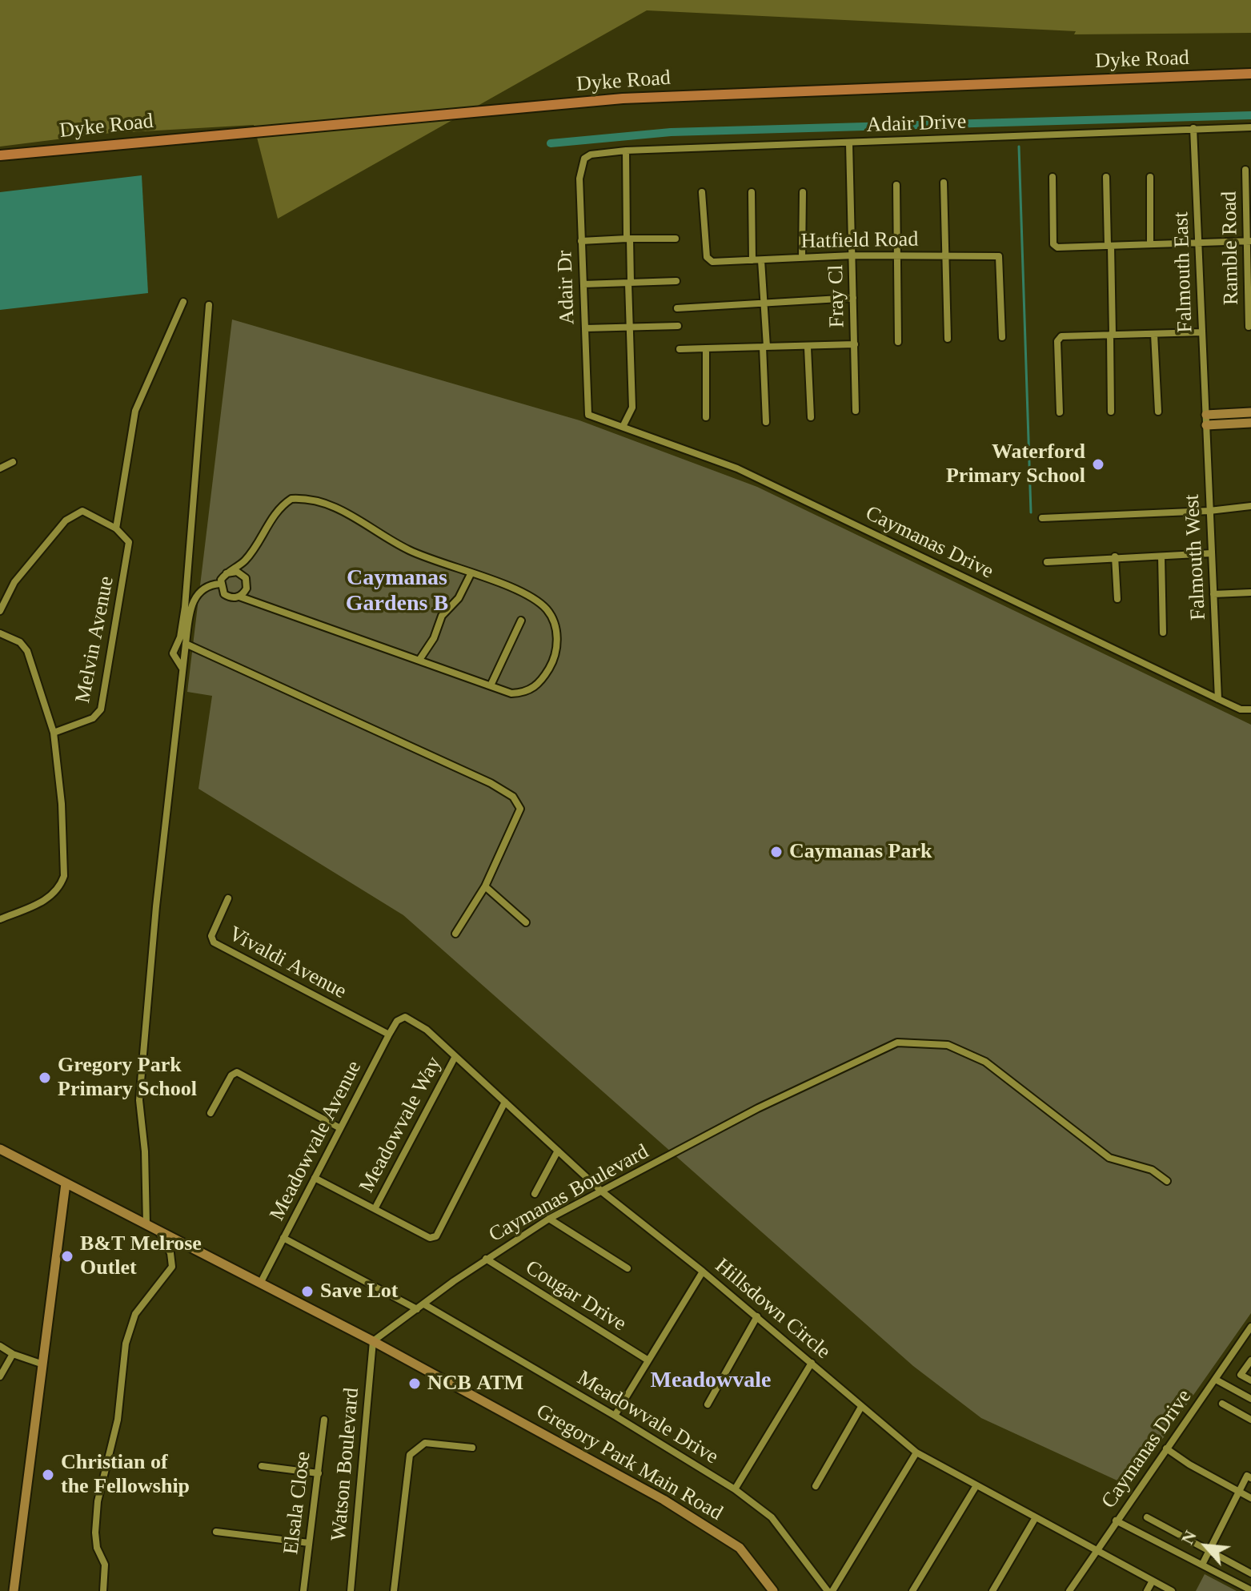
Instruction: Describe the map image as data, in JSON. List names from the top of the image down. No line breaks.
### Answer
{"streets":{"main road":["Dyke Road"],"street":["Adair Drive","Hatfield Road","Ramble Road","Falmouth East","Adair Dr","Fray Cl","Caymanas Drive","Falmouth West","Melvin Avenue","Vivaldi Avenue","Meadowvale Way","Meadowvale Avenue","Caymanas Boulevard","Cougar Drive","Hillsdown Circle","Meadowvale Drive","Gregory Park Main Road","Watson Boulevard","Elsala Close"]},"crossings":[["Adair Drive","Falmouth East"],["Adair Drive","Adair Dr"],["Adair Drive","Fray Cl"],["Hatfield Road","Fray Cl"],["Falmouth East","Falmouth West"],["Adair Dr","Caymanas Drive"],["Caymanas Drive","Falmouth West"],["Caymanas Drive","Hillsdown Circle"],["Vivaldi Avenue","Meadowvale Avenue"],["Meadowvale Way","Hillsdown Circle"],["Meadowvale Avenue","Hillsdown Circle"],["Meadowvale Avenue","Gregory Park Main Road"],["Caymanas Boulevard","Cougar Drive"],["Caymanas Boulevard","Hillsdown Circle"],["Caymanas Boulevard","Meadowvale Drive"],["Caymanas Boulevard","Gregory Park Main Road"],["Caymanas Boulevard","Watson Boulevard"],["Gregory Park Main Road","Watson Boulevard"]],"districts":["Caymanas Gardens B","Meadowvale"],"places":["Waterford Primary School","Caymanas Park","Gregory Park Primary School","B&T Melrose Outlet","Save Lot","NCB ATM","Christian of the Fellowship"],"north":"top left"}
